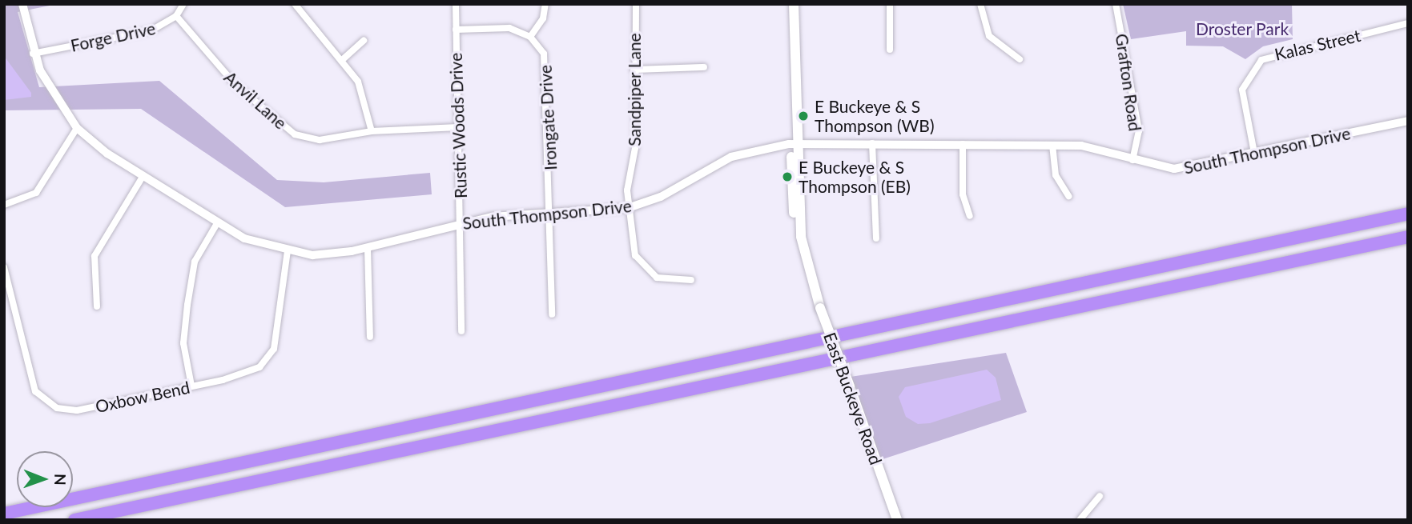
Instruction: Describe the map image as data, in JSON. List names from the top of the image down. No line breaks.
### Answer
{"streets":{"main road":["East Buckeye Road"],"street":["Forge Drive","Kalas Street","Grafton Road","Sandpiper Lane","Anvil Lane","Irongate Drive","Rustic Woods Drive","South Thompson Drive","Oxbow Bend"]},"crossings":[["Forge Drive","Anvil Lane"],["Forge Drive","South Thompson Drive"],["Kalas Street","South Thompson Drive"],["Grafton Road","South Thompson Drive"],["Sandpiper Lane","South Thompson Drive"],["Anvil Lane","Rustic Woods Drive"],["Irongate Drive","South Thompson Drive"],["Rustic Woods Drive","South Thompson Drive"],["South Thompson Drive","Oxbow Bend"],["South Thompson Drive","East Buckeye Road"]],"parks":["Droster Park"],"places":["E Buckeye & S Thompson (WB)","E Buckeye & S Thompson (EB)"],"north":"right"}
